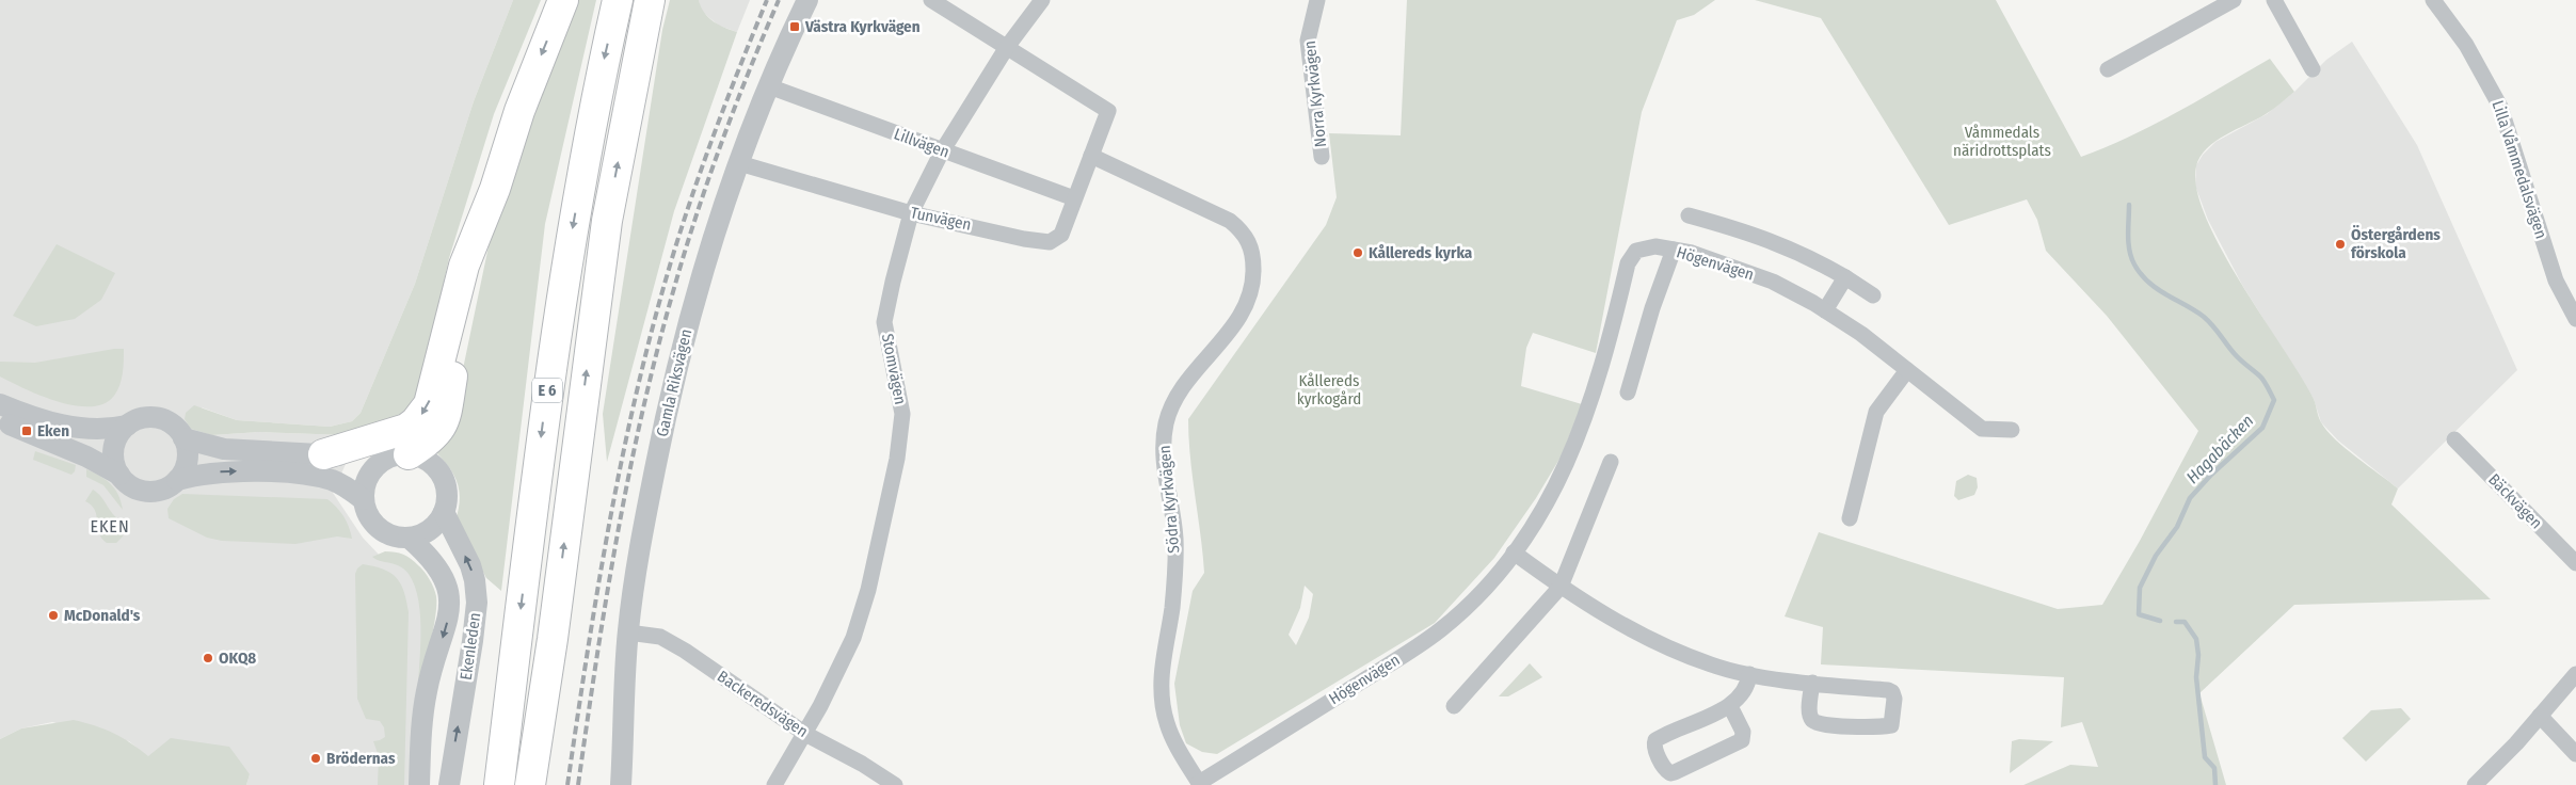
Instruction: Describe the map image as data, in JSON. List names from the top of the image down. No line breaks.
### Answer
{"streets":{"highway":["E 6"],"street":["Norra Kyrkvägen","Lillvägen","Lilla Våmmedalsvägen","Tunvägen","Högenvägen","Stomvägen","Gamla Riksvägen","Södra Kyrkvägen","Bäckvägen","Ekenleden","Backeredsvägen"]},"crossings":[["Lillvägen","Tunvägen"],["Lillvägen","Stomvägen"],["Lillvägen","Gamla Riksvägen"],["Tunvägen","Stomvägen"],["Tunvägen","Gamla Riksvägen"],["Tunvägen","Södra Kyrkvägen"],["Högenvägen","Södra Kyrkvägen"],["Stomvägen","Backeredsvägen"],["Gamla Riksvägen","Backeredsvägen"]],"districts":["EKEN"],"water":["Hagabäcken"],"parks":["Våmmedals näridrottsplats","Kållereds kyrkogård"],"places":{"transit":["Västra Kyrkvägen","Eken"],"other":["Östergårdens förskola","Kållereds kyrka","McDonald's","OKQ8","Brödernas"]}}
